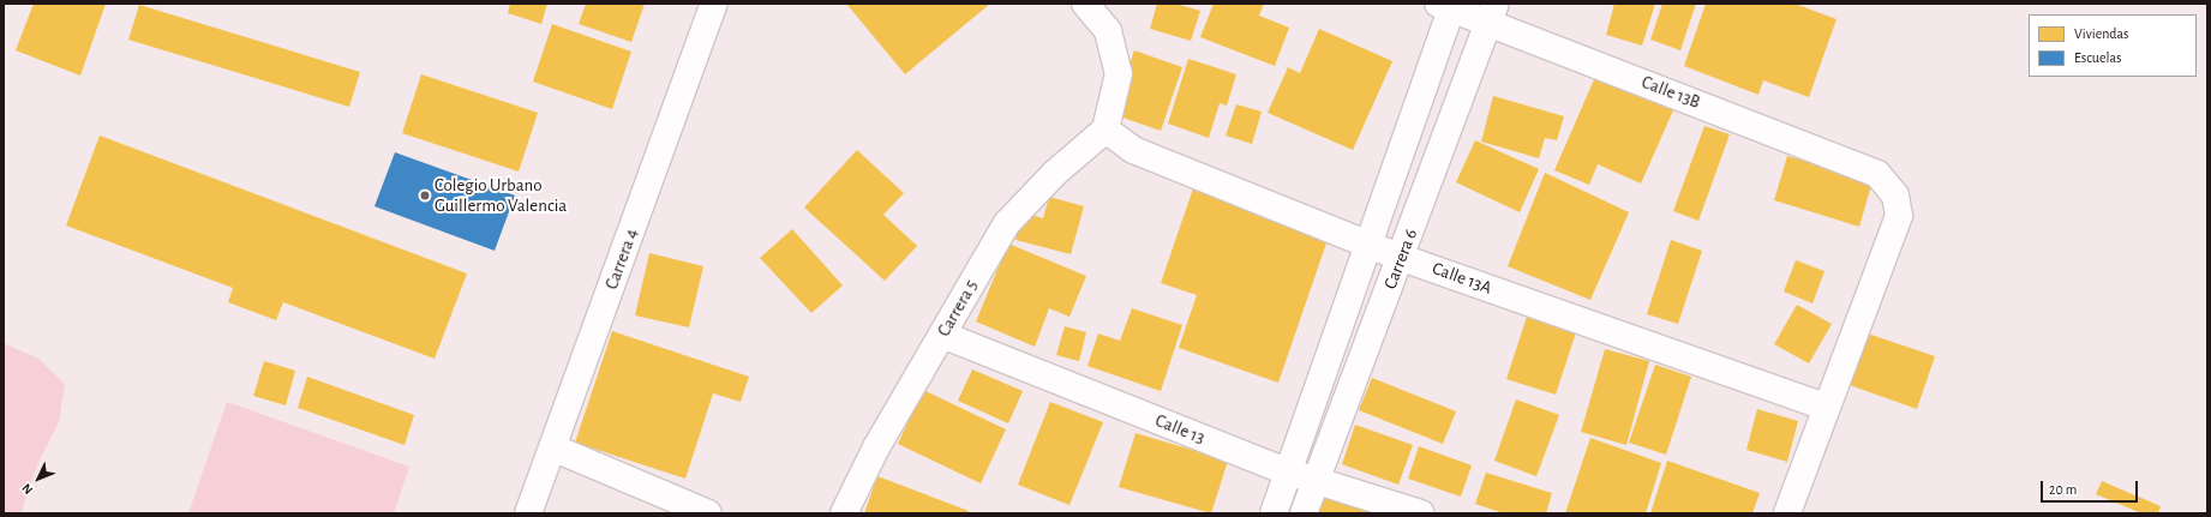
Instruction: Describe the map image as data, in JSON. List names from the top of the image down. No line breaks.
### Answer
{"streets":{"street":["Calle 13B","Carrera 4","Carrera 6","Calle 13A","Carrera 5","Calle 13"]},"crossings":[["Calle 13B","Carrera 6"],["Calle 13B","Calle 13A"],["Carrera 6","Calle 13A"],["Carrera 6","Calle 13"],["Calle 13A","Carrera 5"],["Carrera 5","Calle 13"]],"places":["Colegio Urbano Guillermo Valencia"],"legend":["Viviendas","Escuelas"],"scale_bar":"20 m","north":"bottom left"}
